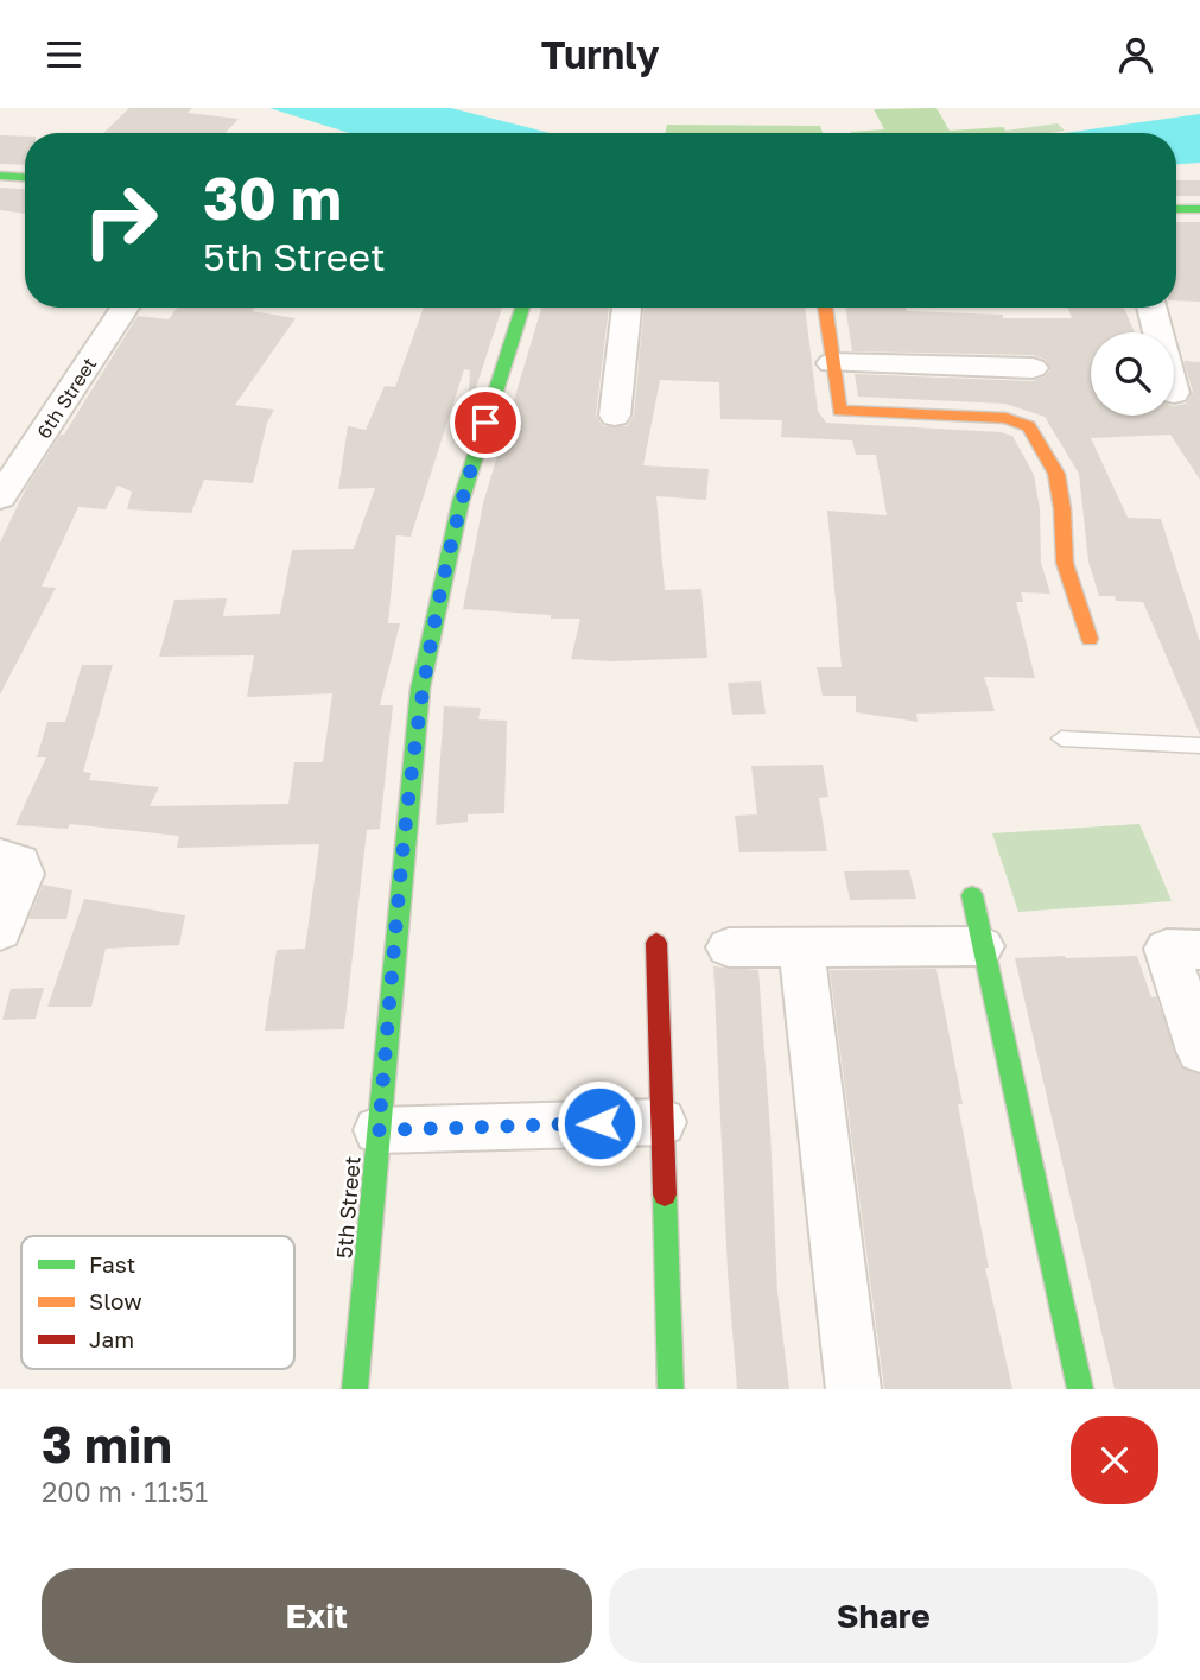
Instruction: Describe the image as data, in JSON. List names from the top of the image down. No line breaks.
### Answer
{"streets":{"street":["6th Street","5th Street"]},"legend":["Fast","Slow","Jam"],"page":{"header":"Turnly","turn":["30 m","5th Street"],"heading":["3 min","200 m · 11:51"],"buttons":["Exit","Share"]}}
